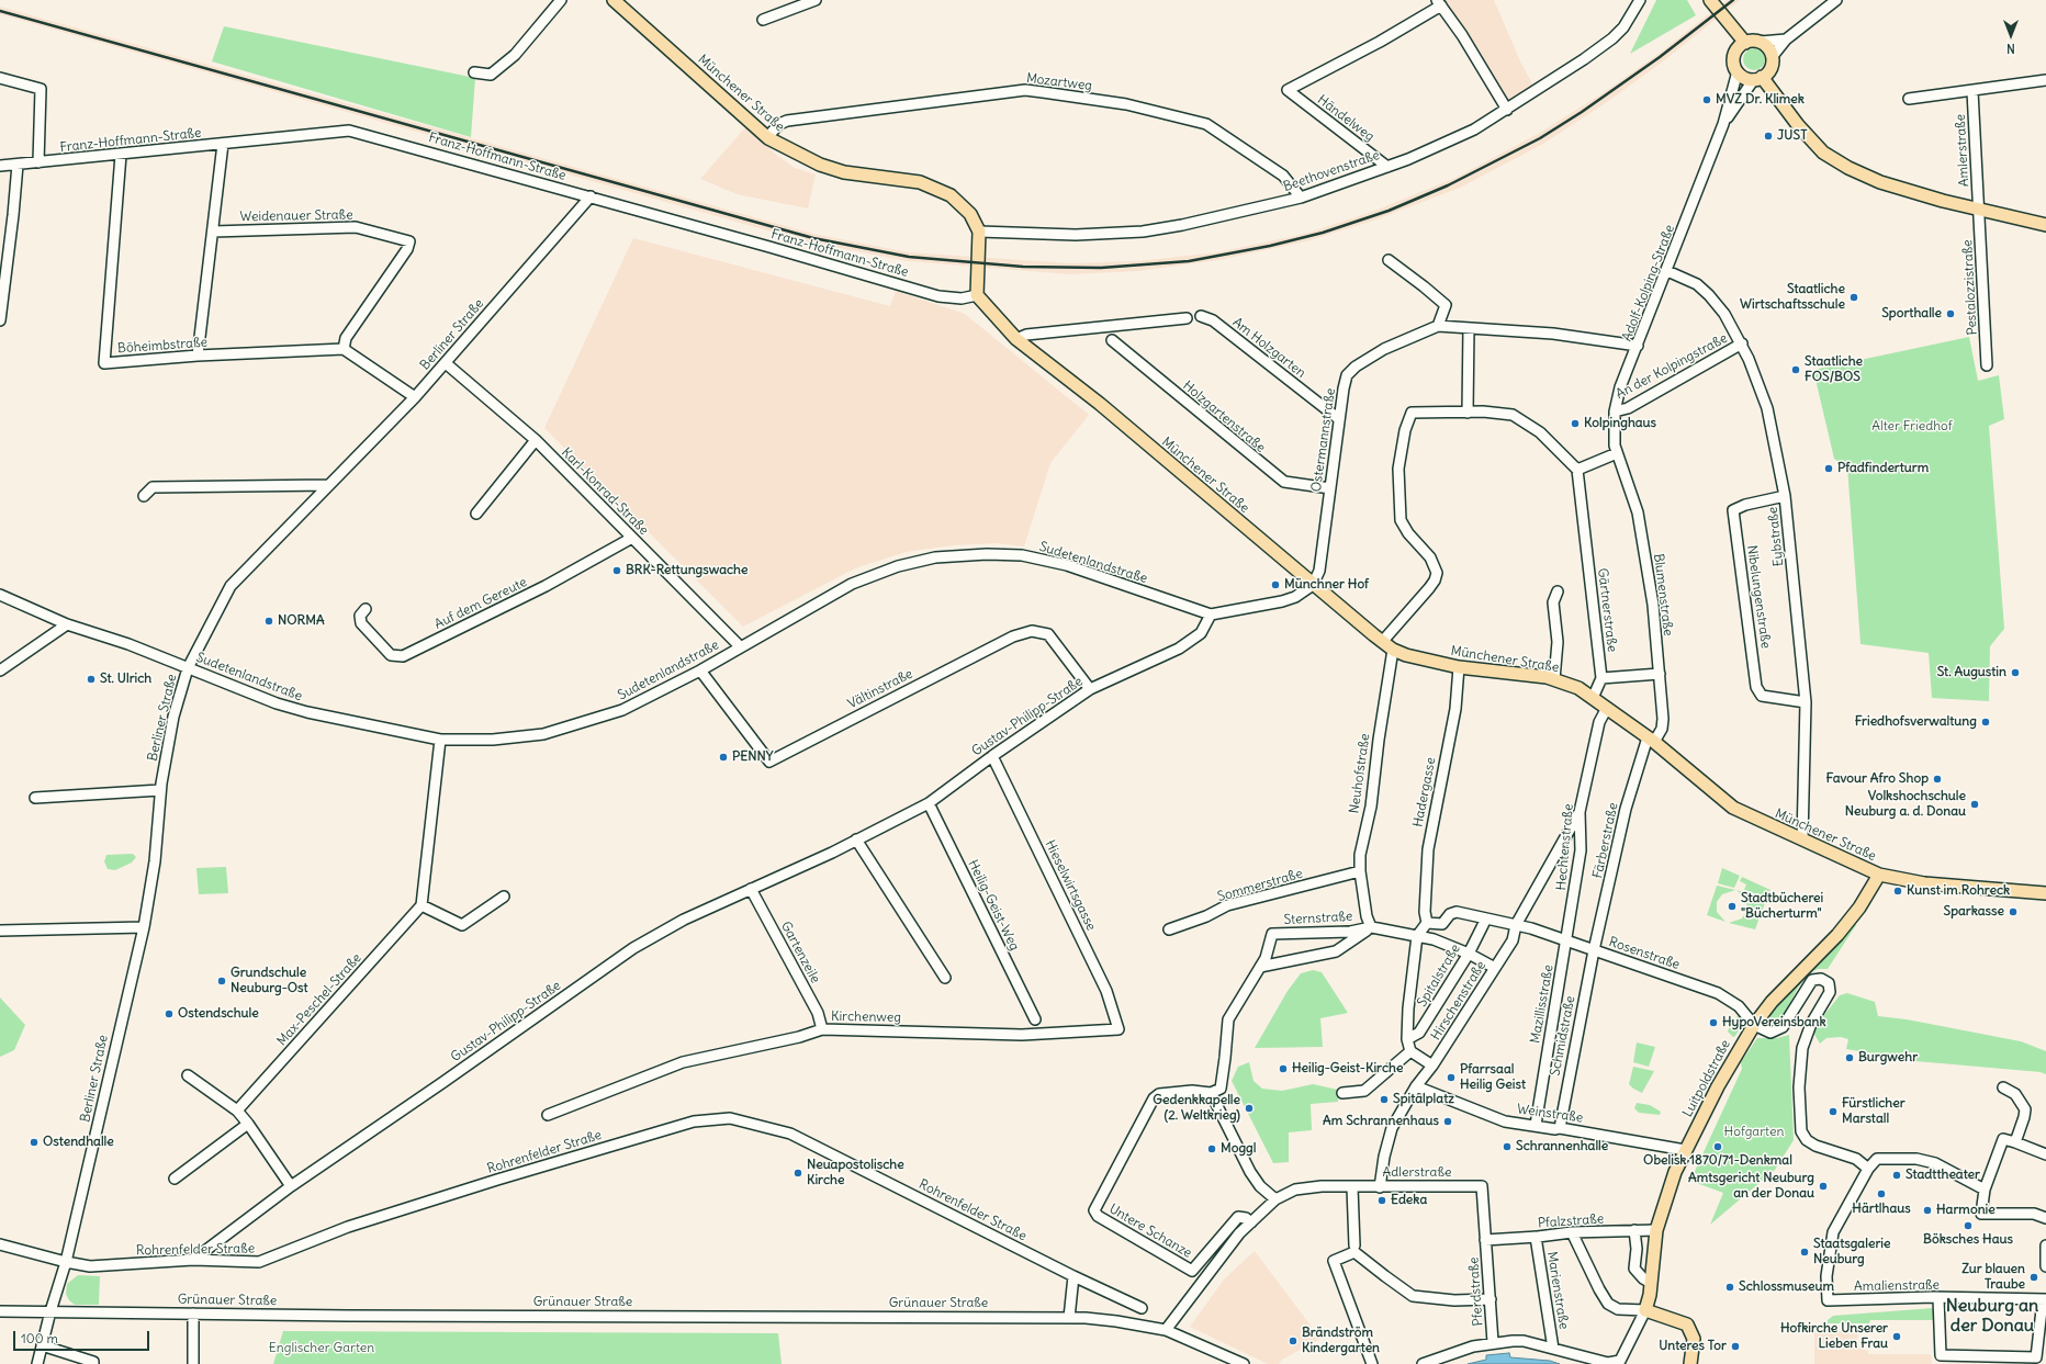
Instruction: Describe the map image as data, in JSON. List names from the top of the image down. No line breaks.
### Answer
{"streets":{"main road":["Münchener Straße","Luitpoldstraße"],"street":["Mozartweg","Händelweg","Franz-Hoffmann-Straße","Amlerstraße","Beethovenstraße","Weidenauer Straße","Adolf-Kolping-Straße","Pestalozzistraße","Berliner Straße","Böheimbstraße","Am Holzgarten","An der Kolpingstraße","Holzgartenstraße","Ostermannstraße","Karl-Konrad-Straße","Eybstraße","Sudetenlandstraße","Blumenstraße","Nibelungenstraße","Auf dem Gereute","Gärtnerstraße","Vältinstraße","Gustav-Philipp-Straße","Neuhofstraße","Hadergasse","Färberstraße","Hechtenstraße","Hieselwirtsgasse","Sommerstraße","Heilig-Geist-Weg","Sternstraße","Gartenzeile","Rosenstraße","Spitalstraße","Max-Peschel-Straße","Hirschenstraße","Mazillisstraße","Kirchenweg","Schmidstraße","Weinstraße","Rohrenfelder Straße","Adlerstraße","Pfalzstraße","Untere Schanze","Amalienstraße","Marienstraße","Pferdstraße","Grünauer Straße"]},"crossings":[["Mozartweg","Münchener Straße"],["Mozartweg","Beethovenstraße"],["Münchener Straße","Franz-Hoffmann-Straße"],["Münchener Straße","Beethovenstraße"],["Münchener Straße","Ostermannstraße"],["Münchener Straße","Eybstraße"],["Münchener Straße","Sudetenlandstraße"],["Münchener Straße","Blumenstraße"],["Münchener Straße","Gärtnerstraße"],["Münchener Straße","Neuhofstraße"],["Münchener Straße","Hadergasse"],["Münchener Straße","Färberstraße"],["Münchener Straße","Hechtenstraße"],["Münchener Straße","Luitpoldstraße"],["Händelweg","Beethovenstraße"],["Franz-Hoffmann-Straße","Berliner Straße"],["Franz-Hoffmann-Straße","Böheimbstraße"],["Amlerstraße","Pestalozzistraße"],["Weidenauer Straße","Böheimbstraße"],["Adolf-Kolping-Straße","An der Kolpingstraße"],["Adolf-Kolping-Straße","Ostermannstraße"],["Adolf-Kolping-Straße","Eybstraße"],["Adolf-Kolping-Straße","Blumenstraße"],["Berliner Straße","Karl-Konrad-Straße"],["Berliner Straße","Sudetenlandstraße"],["Berliner Straße","Rohrenfelder Straße"],["Berliner Straße","Grünauer Straße"],["Am Holzgarten","Ostermannstraße"],["An der Kolpingstraße","Eybstraße"],["Holzgartenstraße","Ostermannstraße"],["Ostermannstraße","Sudetenlandstraße"],["Karl-Konrad-Straße","Sudetenlandstraße"],["Karl-Konrad-Straße","Auf dem Gereute"],["Eybstraße","Nibelungenstraße"],["Sudetenlandstraße","Vältinstraße"],["Sudetenlandstraße","Gustav-Philipp-Straße"],["Blumenstraße","Färberstraße"],["Vältinstraße","Gustav-Philipp-Straße"],["Gustav-Philipp-Straße","Hieselwirtsgasse"],["Gustav-Philipp-Straße","Heilig-Geist-Weg"],["Gustav-Philipp-Straße","Gartenzeile"],["Gustav-Philipp-Straße","Rohrenfelder Straße"],["Neuhofstraße","Sommerstraße"],["Neuhofstraße","Sternstraße"],["Hadergasse","Rosenstraße"],["Färberstraße","Rosenstraße"],["Färberstraße","Schmidstraße"],["Hechtenstraße","Rosenstraße"],["Hechtenstraße","Hirschenstraße"],["Hechtenstraße","Mazillisstraße"],["Hieselwirtsgasse","Kirchenweg"],["Gartenzeile","Kirchenweg"],["Rosenstraße","Spitalstraße"],["Rosenstraße","Hirschenstraße"],["Rosenstraße","Mazillisstraße"],["Rosenstraße","Schmidstraße"],["Rosenstraße","Luitpoldstraße"],["Hirschenstraße","Weinstraße"],["Mazillisstraße","Weinstraße"],["Schmidstraße","Weinstraße"],["Luitpoldstraße","Weinstraße"],["Luitpoldstraße","Pfalzstraße"],["Adlerstraße","Untere Schanze"],["Adlerstraße","Pferdstraße"],["Adlerstraße","Grünauer Straße"],["Pfalzstraße","Marienstraße"],["Pfalzstraße","Pferdstraße"]],"districts":["Neuburg an der Donau"],"parks":["Alter Friedhof","Hofgarten","Englischer Garten"],"places":["MVZ Dr. Klimek","JUST","Staatliche Wirtschaftsschule","Sporthalle","Staatliche FOS/BOS","Kolpinghaus","Pfadfinderturm","BRK-Rettungswache","Münchner Hof","NORMA","St. Augustin","St. Ulrich","Friedhofsverwaltung","PENNY","Favour Afro Shop","Volkshochschule Neuburg a. d. Donau","Kunst im Rohreck","Stadtbücherei \"Bücherturm\"","Sparkasse","Grundschule Neuburg-Ost","Ostendschule","HypoVereinsbank","Burgwehr","Heilig-Geist-Kirche","Pfarrsaal Heilig Geist","Spitalplatz","Gedenkkapelle (2. Weltkrieg)","Fürstlicher Marstall","Am Schrannenhaus","Ostendhalle","Schrannenhalle","Obelisk 1870/71-Denkmal","Moggl","Neuapostolische Kirche","Stadttheater","Amtsgericht Neuburg an der Donau","Härtlhaus","Edeka","Harmonie","Böksches Haus","Staatsgalerie Neuburg","Zur blauen Traube","Schlossmuseum","Hofkirche Unserer Lieben Frau","Brändström Kindergarten","Unteres Tor"],"scale_bar":"100 m","north":"bottom"}
